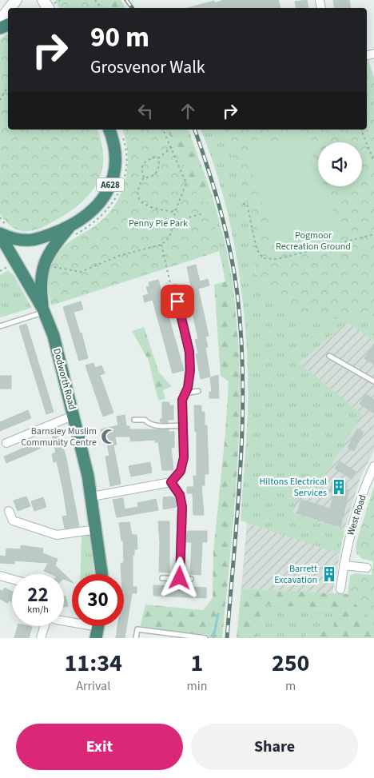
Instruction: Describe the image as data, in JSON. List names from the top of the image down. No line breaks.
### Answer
{"streets":{"highway":["A628","Dodworth Road"],"street":["West Road"]},"crossings":[["A628","Dodworth Road"]],"parks":["Penny Pie Park","Pogmoor Recreation Ground"],"places":{"mosque":["Barnsley Muslim Community Centre"],"building":["Hiltons Electrical Services","Barrett Excavation"]},"page":{"turn":["90 m","Grosvenor Walk"],"speed":"22 km/h","limit":"30","eta":["11:34","Arrival","1","min","250","m"],"buttons":["Exit","Share"]}}
